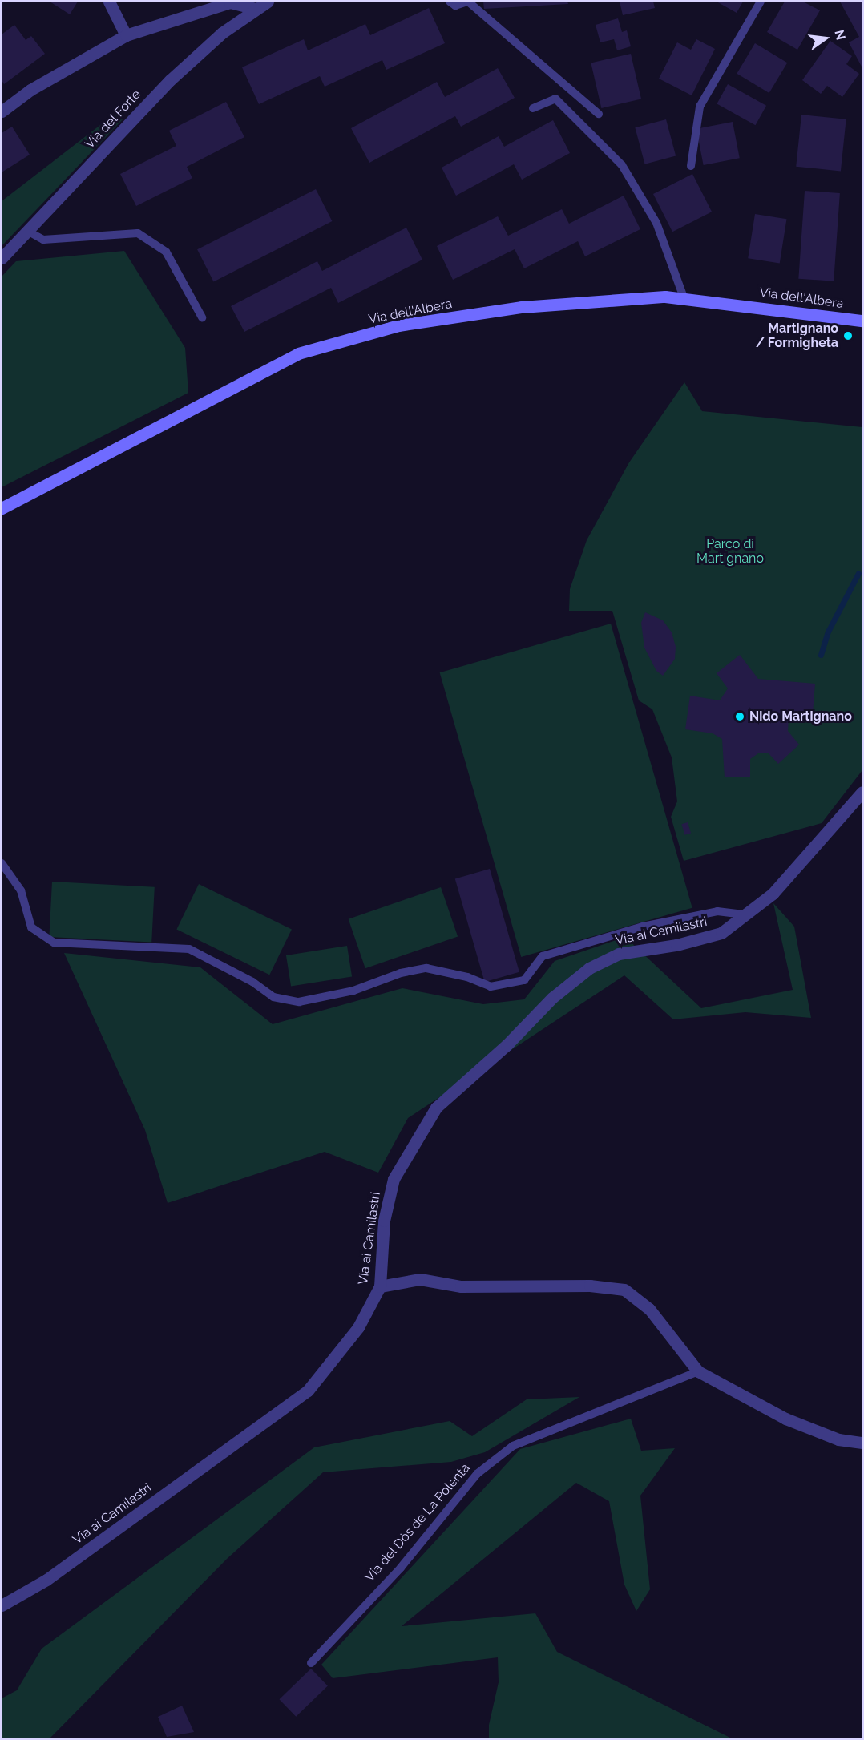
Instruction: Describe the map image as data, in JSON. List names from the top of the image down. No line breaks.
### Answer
{"streets":{"street":["Via del Forte","Via dell'Albera","Via ai Camilastri"],"lane":["Via del Dòs de La Polenta"]},"parks":["Parco di Martignano"],"places":["Martignano / Formigheta","Nido Martignano"],"north":"right"}
